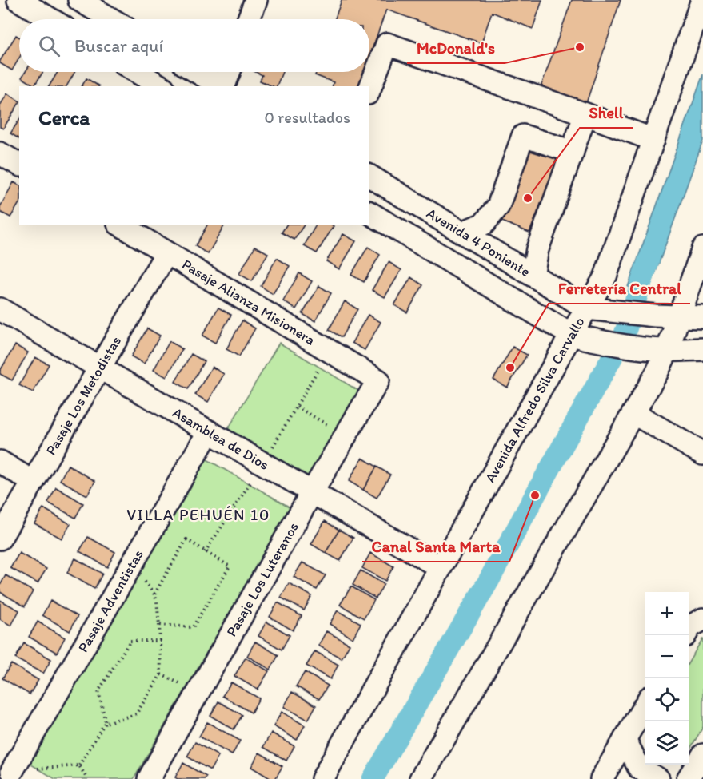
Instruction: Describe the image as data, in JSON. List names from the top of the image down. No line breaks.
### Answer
{"streets":{"street":["Avenida 4 Poniente","Pasaje Alianza Misionera","Pasaje Los Metodistas","Avenida Alfredo Silva Carvallo","Asamblea de Dios","Pasaje Los Luteranos","Pasaje Adventistas"]},"crossings":[["Avenida 4 Poniente","Avenida Alfredo Silva Carvallo"],["Pasaje Alianza Misionera","Pasaje Los Metodistas"],["Pasaje Alianza Misionera","Pasaje Los Luteranos"],["Pasaje Los Metodistas","Asamblea de Dios"],["Avenida Alfredo Silva Carvallo","Asamblea de Dios"],["Asamblea de Dios","Pasaje Los Luteranos"],["Asamblea de Dios","Pasaje Adventistas"]],"districts":["VILLA PEHUÉN 10"],"places":["McDonald's","Shell","Ferretería Central","Canal Santa Marta"],"page":{"search":"Buscar aquí","heading":["Cerca","0 resultados"],"map_buttons":["+","−"]}}
